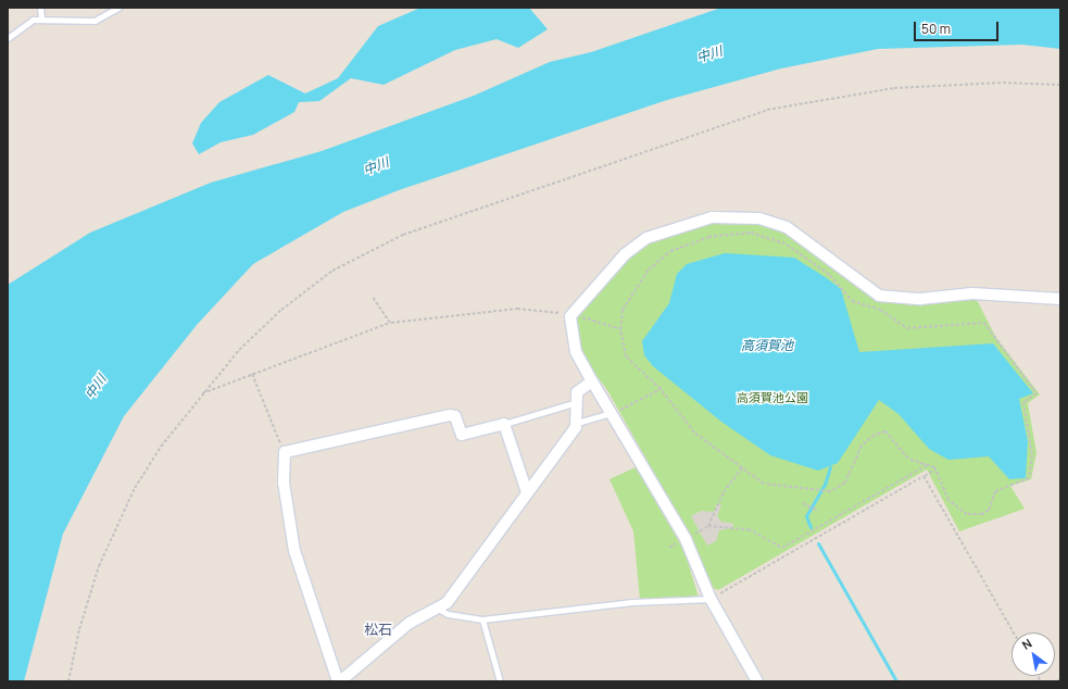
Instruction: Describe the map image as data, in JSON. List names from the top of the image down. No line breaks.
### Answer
{"districts":["松石"],"water":["中川","高須賀池"],"parks":["高須賀池公園"],"scale_bar":"50 m","north":"top left"}
